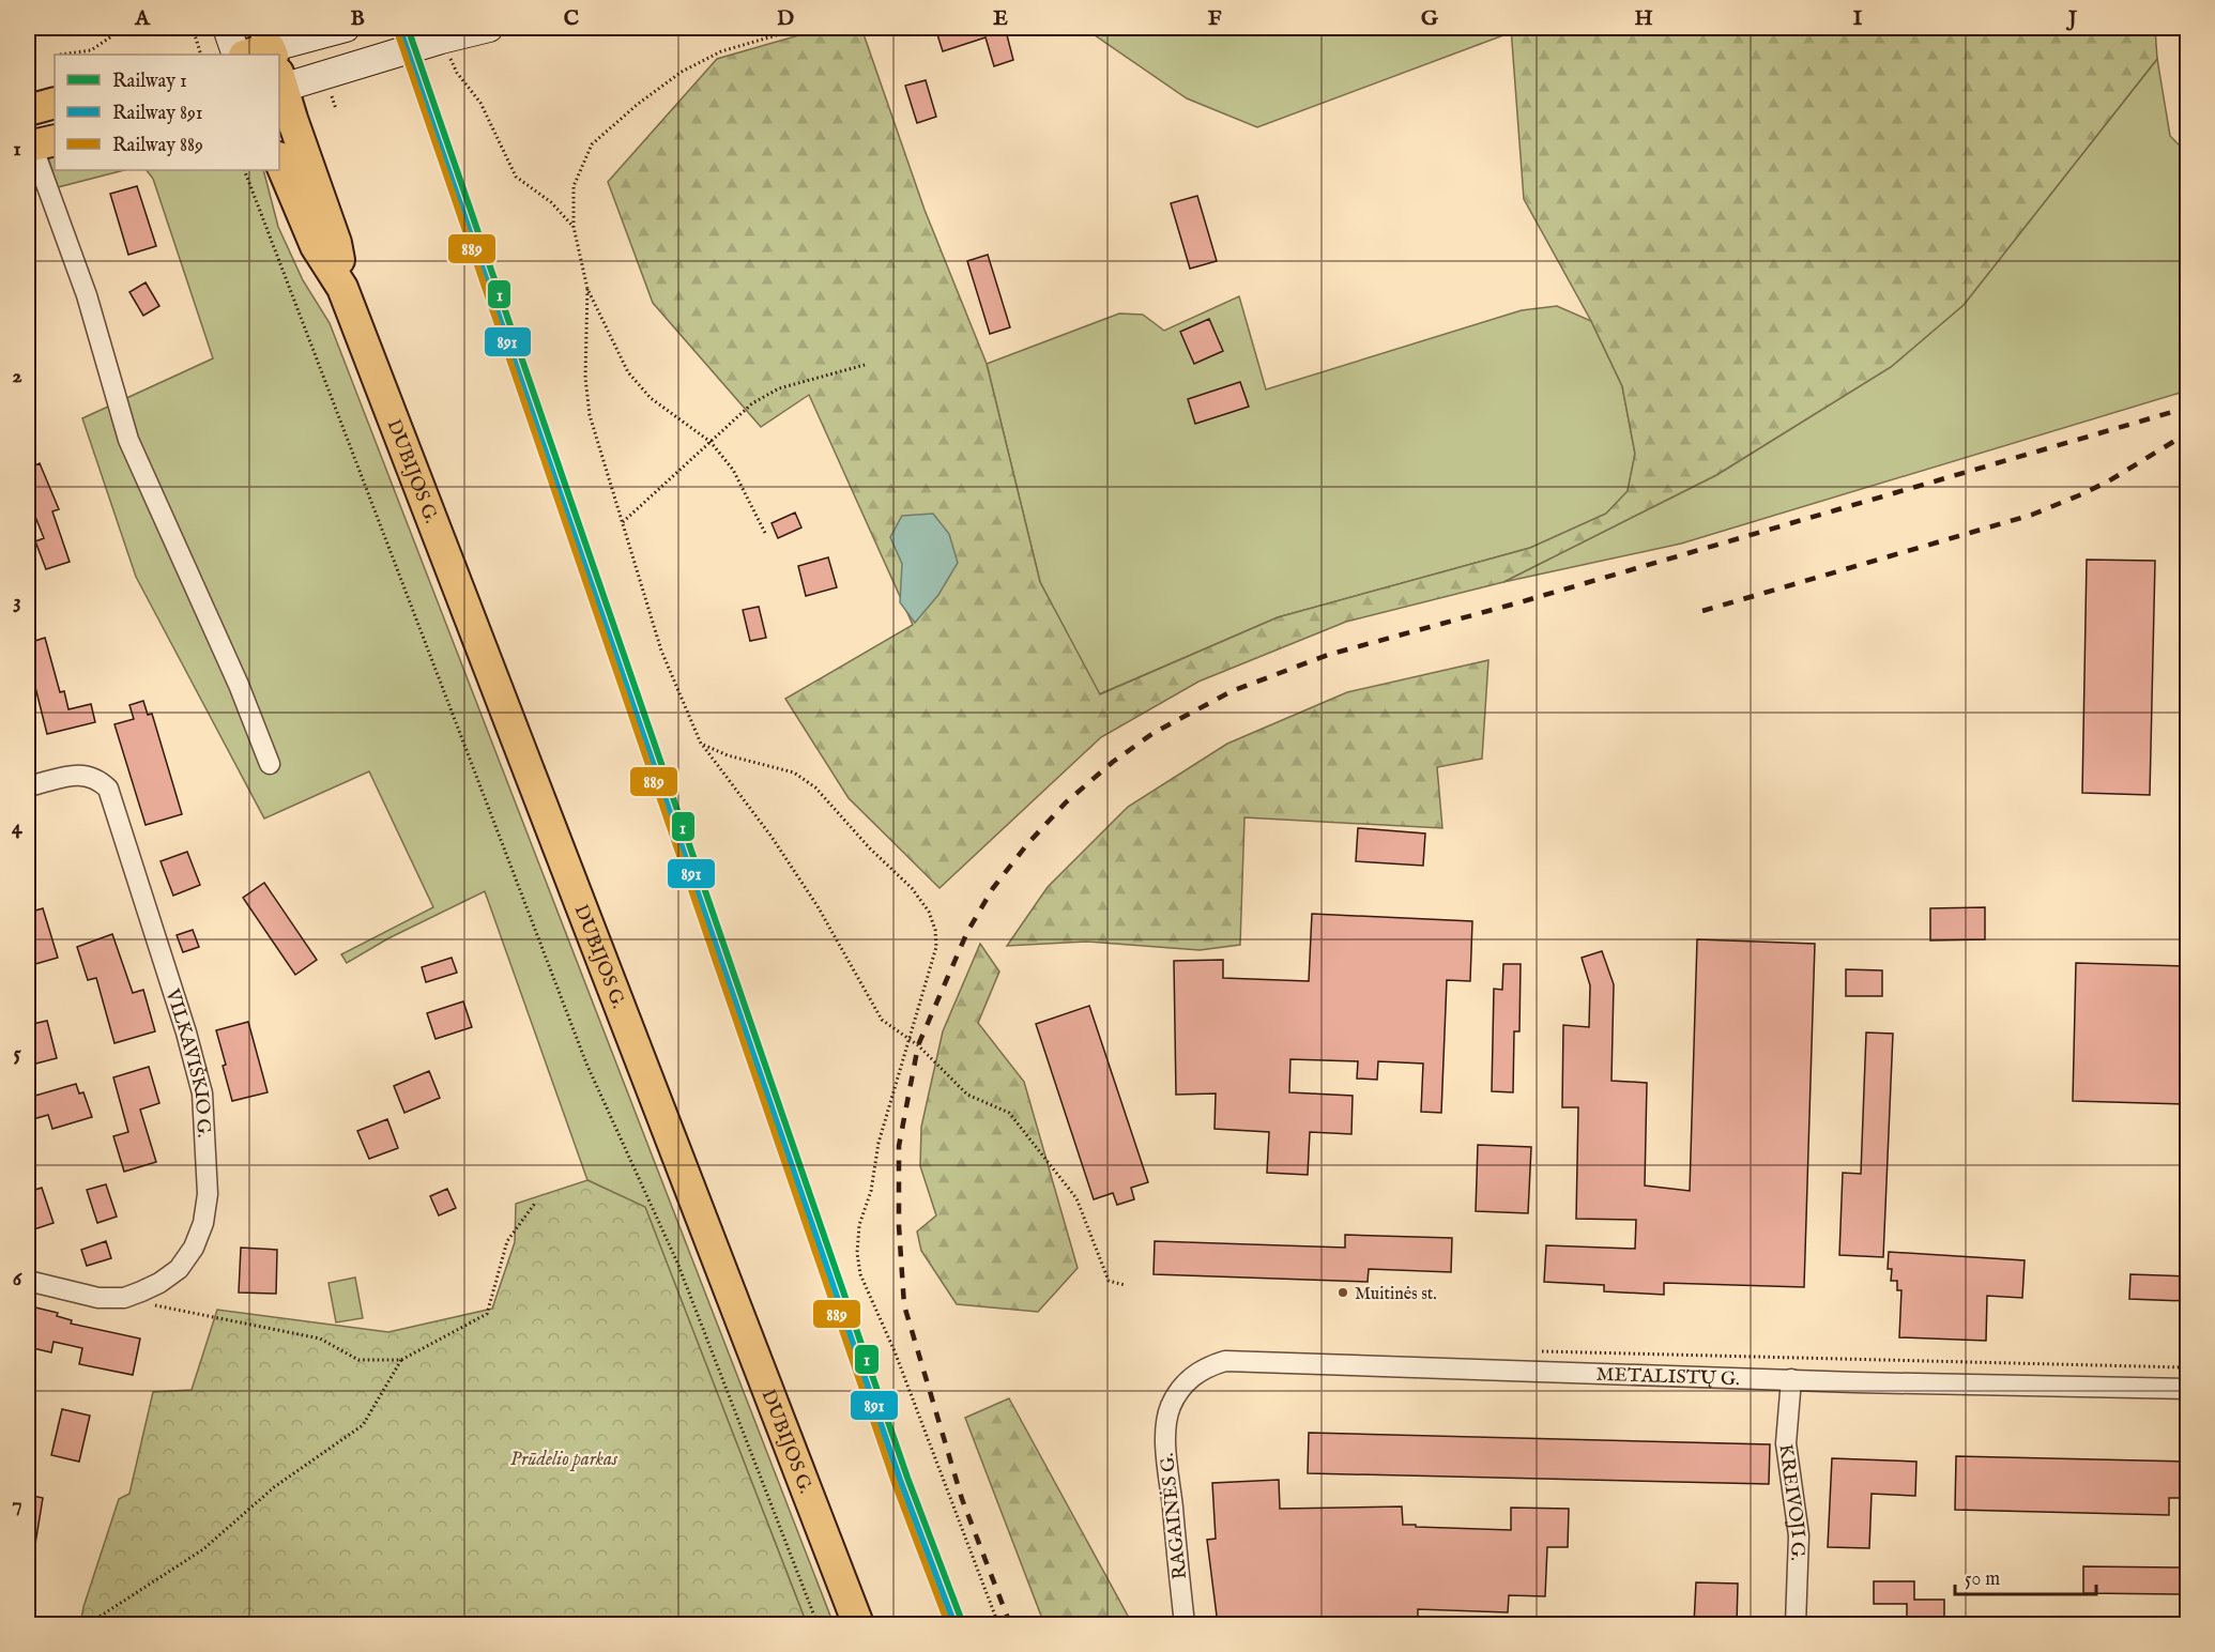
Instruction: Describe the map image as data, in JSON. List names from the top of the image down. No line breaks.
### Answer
{"streets":{"main road":["DUBIJOS G."],"street":["VILKAVIŠKIO G.","METALISTŲ G.","KREIVOJI G.","RAGAINĖS G."]},"crossings":[["METALISTŲ G.","KREIVOJI G."],["METALISTŲ G.","RAGAINĖS G."]],"parks":["Prūdelio parkas"],"places":["Muitinės st."],"lines":["rail line 1","rail line 889","rail line 891"],"legend":["Railway 1","Railway 891","Railway 889"],"scale_bar":"50 m","grid":{"columns":["A","B","C","D","E","F","G","H","I","J"],"rows":["1","2","3","4","5","6","7"]}}
